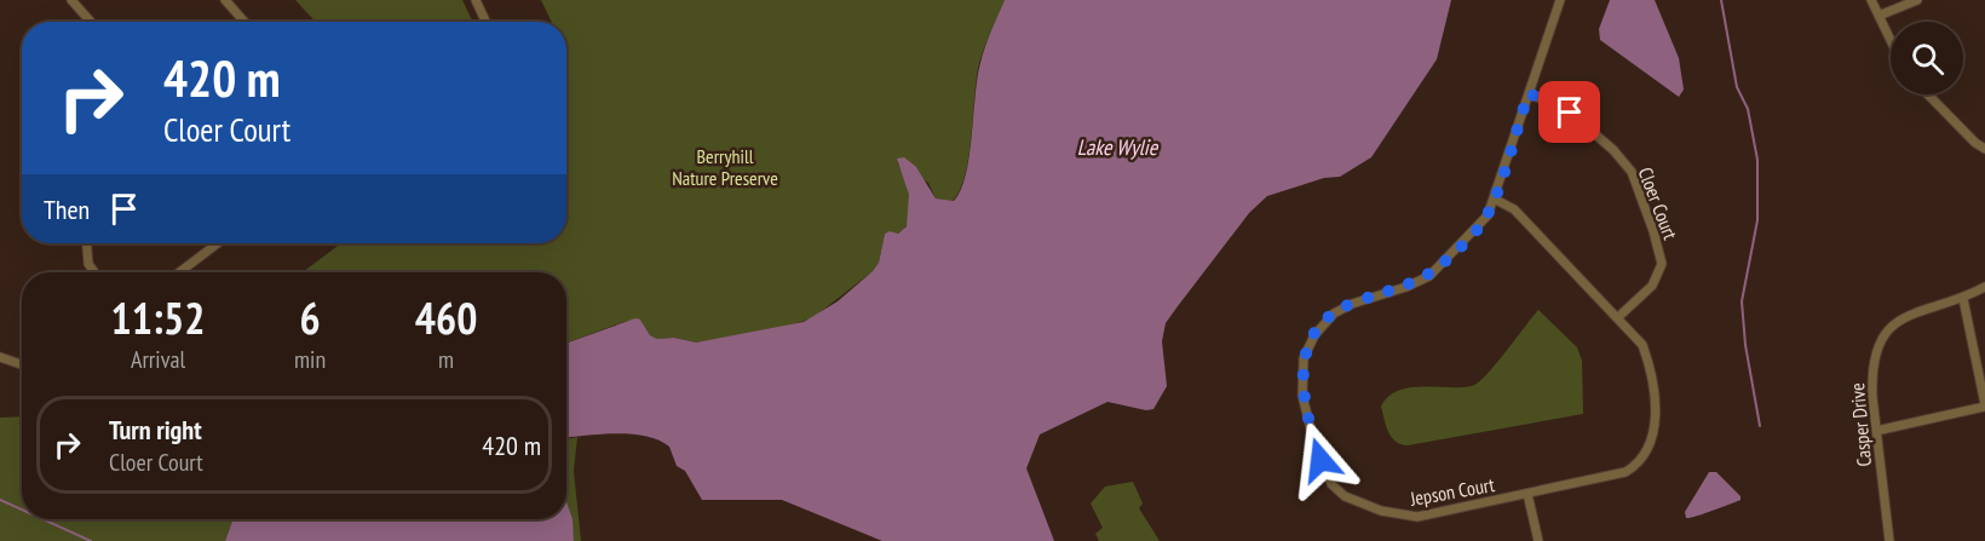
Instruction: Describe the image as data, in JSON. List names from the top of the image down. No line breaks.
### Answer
{"streets":{"street":["Cloer Court","Casper Drive","Jepson Court"]},"crossings":[["Cloer Court","Jepson Court"]],"water":["Lake Wylie"],"parks":["Berryhill Nature Preserve"],"page":{"turn":["420 m","Cloer Court"],"then":"Then","eta":["11:52","Arrival","6","min","460","m"],"list":[{"name":"Turn right","note":"Cloer Court","value":"420 m"}]}}
